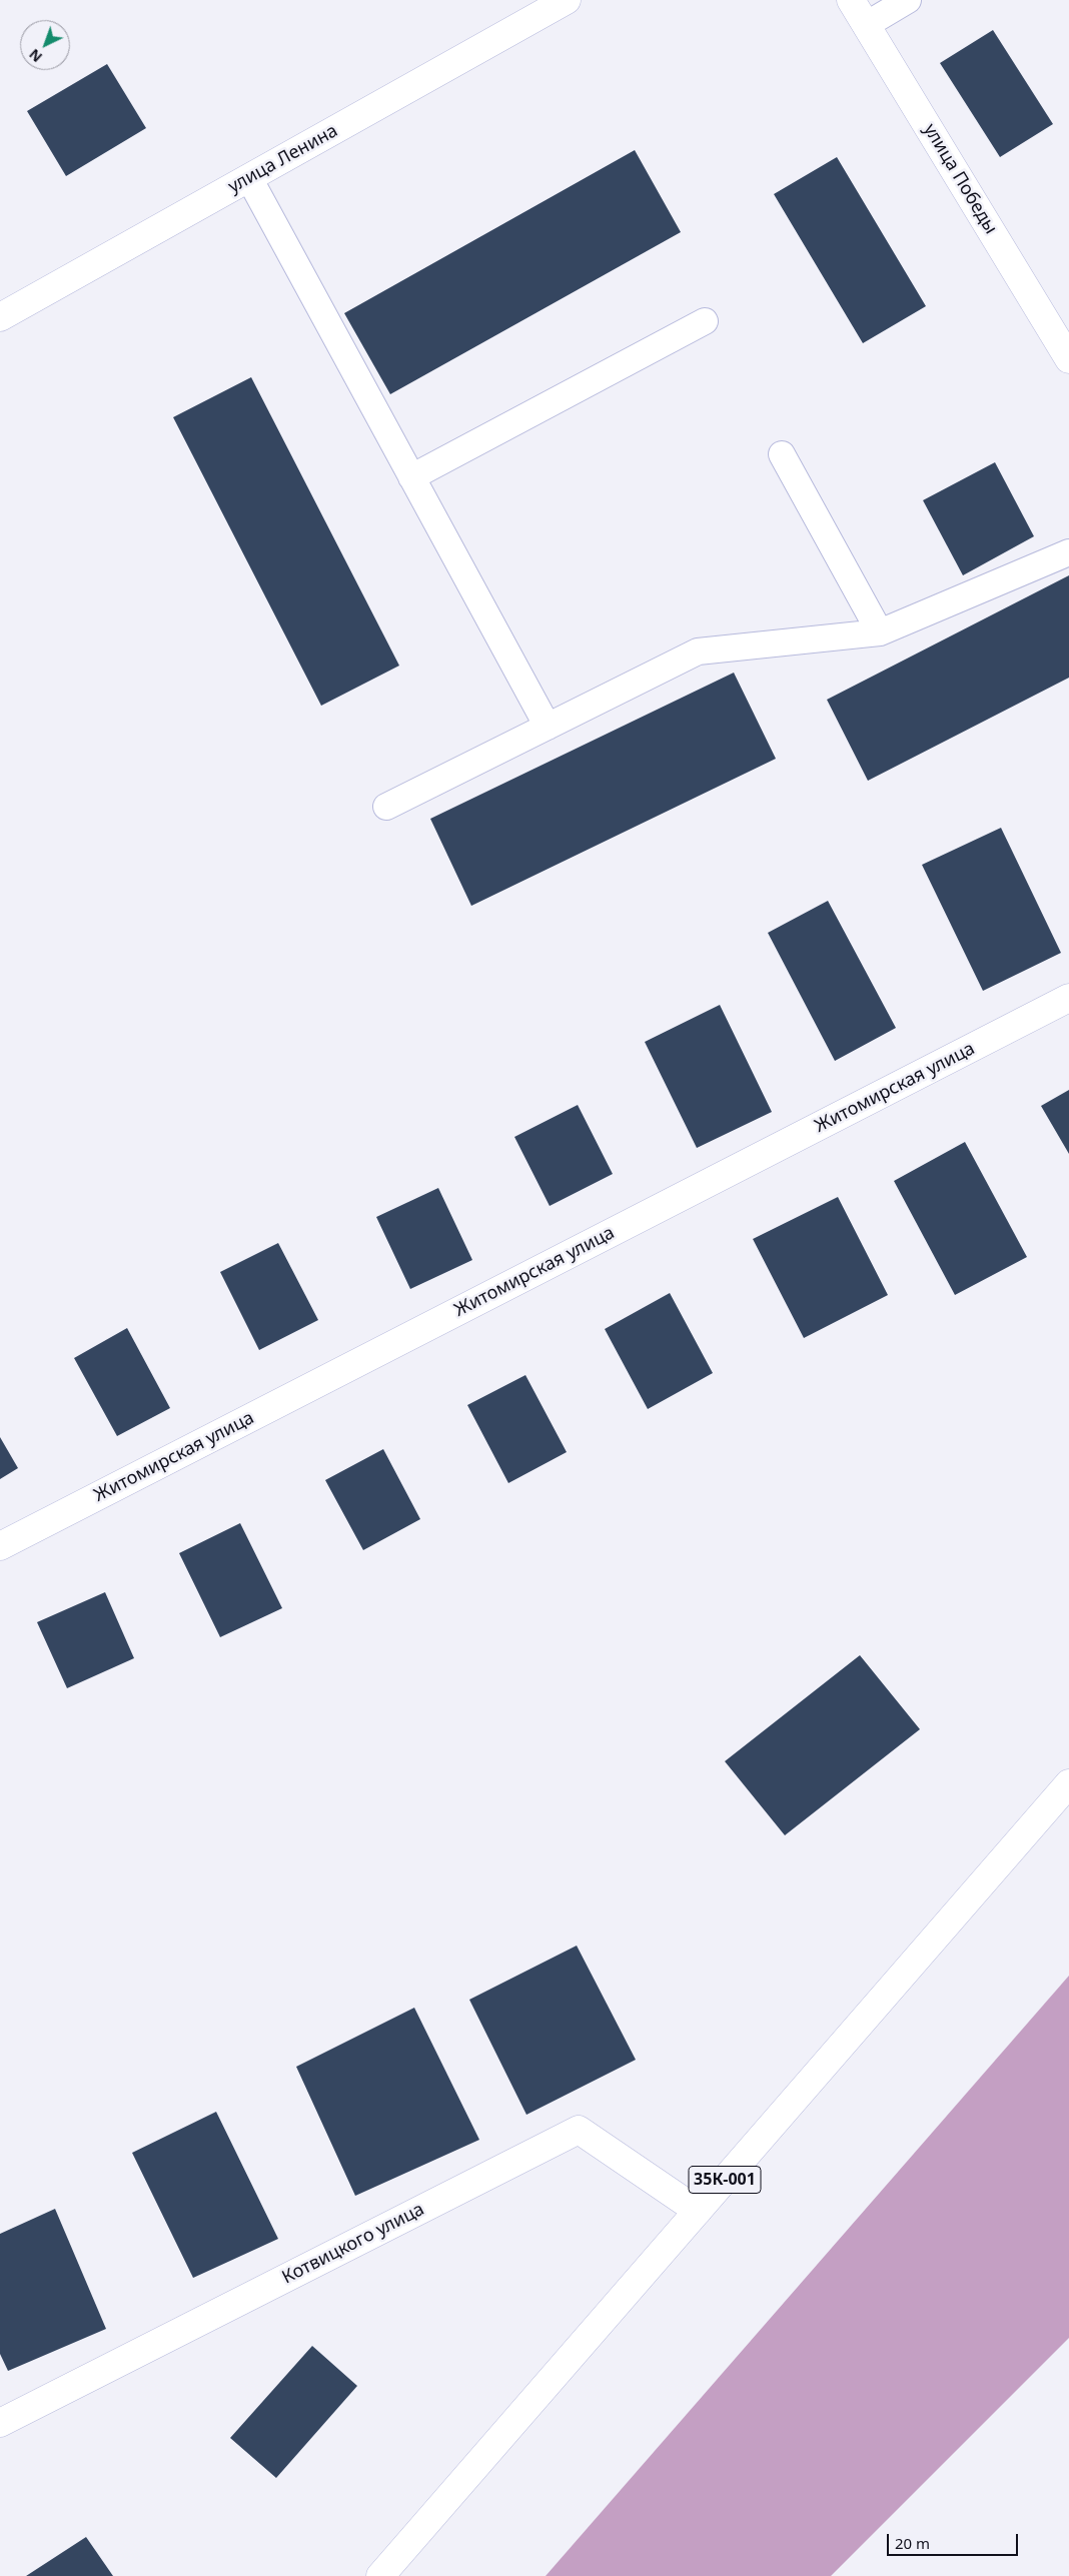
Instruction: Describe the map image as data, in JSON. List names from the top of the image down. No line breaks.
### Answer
{"streets":{"main road":["улица Ленина","улица Победы","Житомирская улица","35К-001","Котвицкого улица"]},"crossings":[["35К-001","Котвицкого улица"]],"scale_bar":"20 m","north":"bottom left"}
